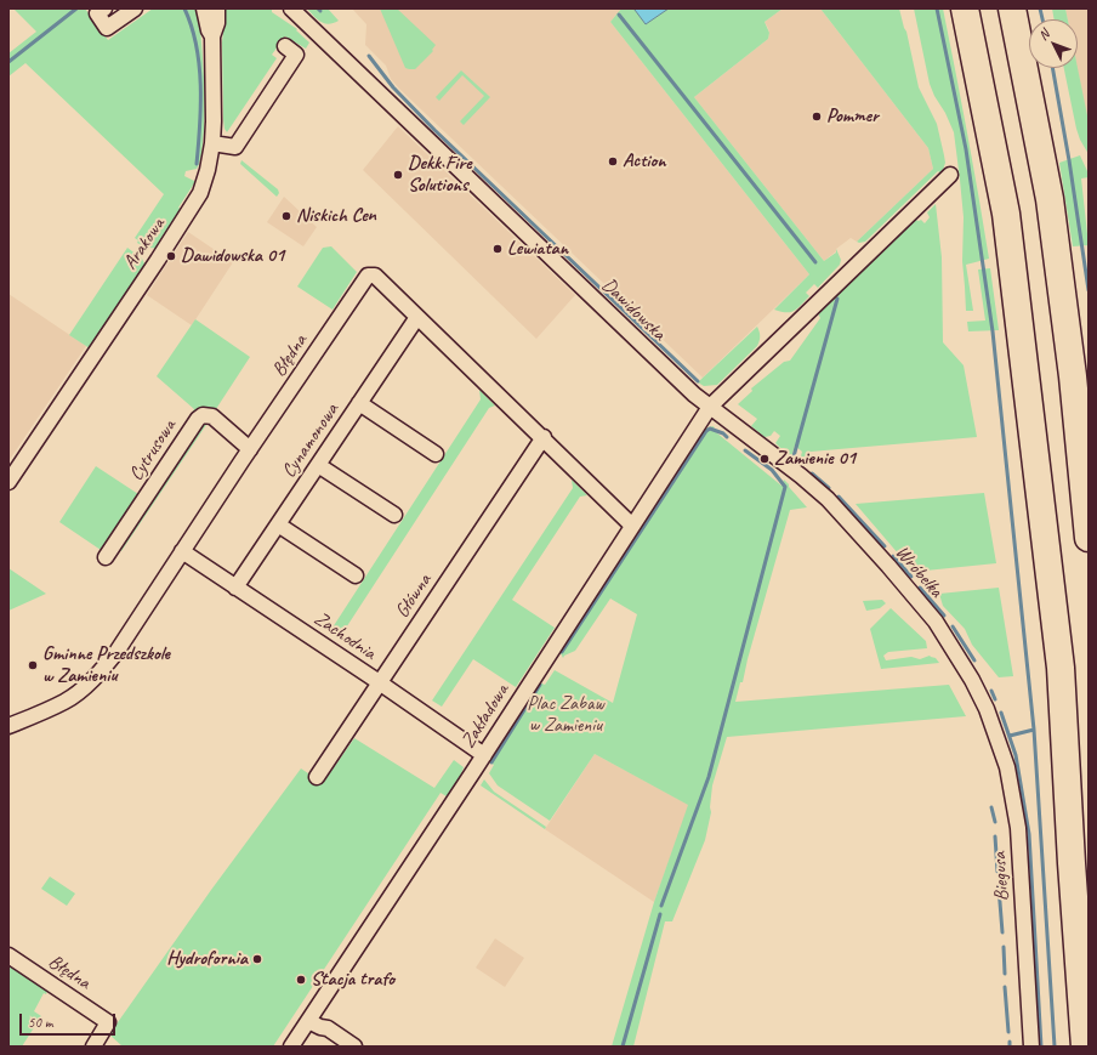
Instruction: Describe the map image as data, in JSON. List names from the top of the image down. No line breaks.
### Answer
{"streets":{"street":["Arakowa","Dawidowska","Błędna","Cynamonowa","Cytrusowa","Wróbelka","Główna","Zachodnia","Zakładowa","Biegusa"]},"crossings":[["Dawidowska","Wróbelka"],["Dawidowska","Zakładowa"],["Błędna","Cynamonowa"],["Błędna","Cytrusowa"],["Błędna","Główna"],["Błędna","Zachodnia"],["Błędna","Zakładowa"],["Cynamonowa","Zachodnia"],["Wróbelka","Biegusa"],["Główna","Zachodnia"],["Zachodnia","Zakładowa"]],"parks":["Plac Zabaw w Zamieniu"],"places":["Pommer","Action","Dekk Fire Solutions","Niskich Cen","Lewiatan","Dawidowska 01","Zamienie 01","Gminne Przedszkole w Zamieniu","Hydrofornia","Stacja trafo"],"scale_bar":"50 m","north":"top left"}
